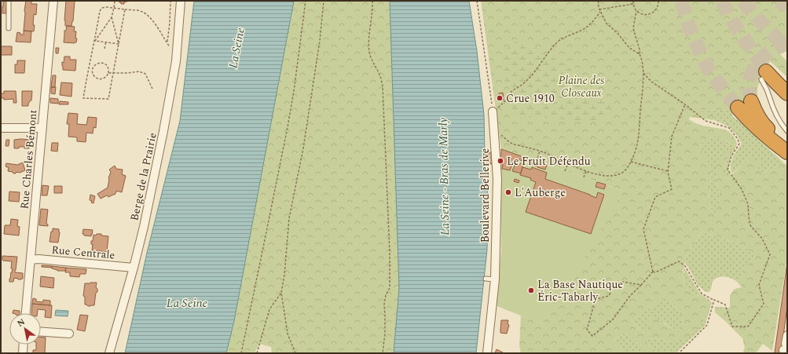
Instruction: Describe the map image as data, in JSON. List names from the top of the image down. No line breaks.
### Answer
{"streets":{"street":["Rue Charles Bémont","Berge de la Prairie","Boulevard Bellerive","Rue Centrale"]},"crossings":[["Rue Charles Bémont","Rue Centrale"],["Berge de la Prairie","Rue Centrale"]],"water":["La Seine","La Seine - Bras de Marly"],"parks":["Plaine des Closeaux"],"places":["Crue 1910","Le Fruit Défendu","L'Auberge","La Base Nautique Éric-Tabarly"],"north":"top left"}
